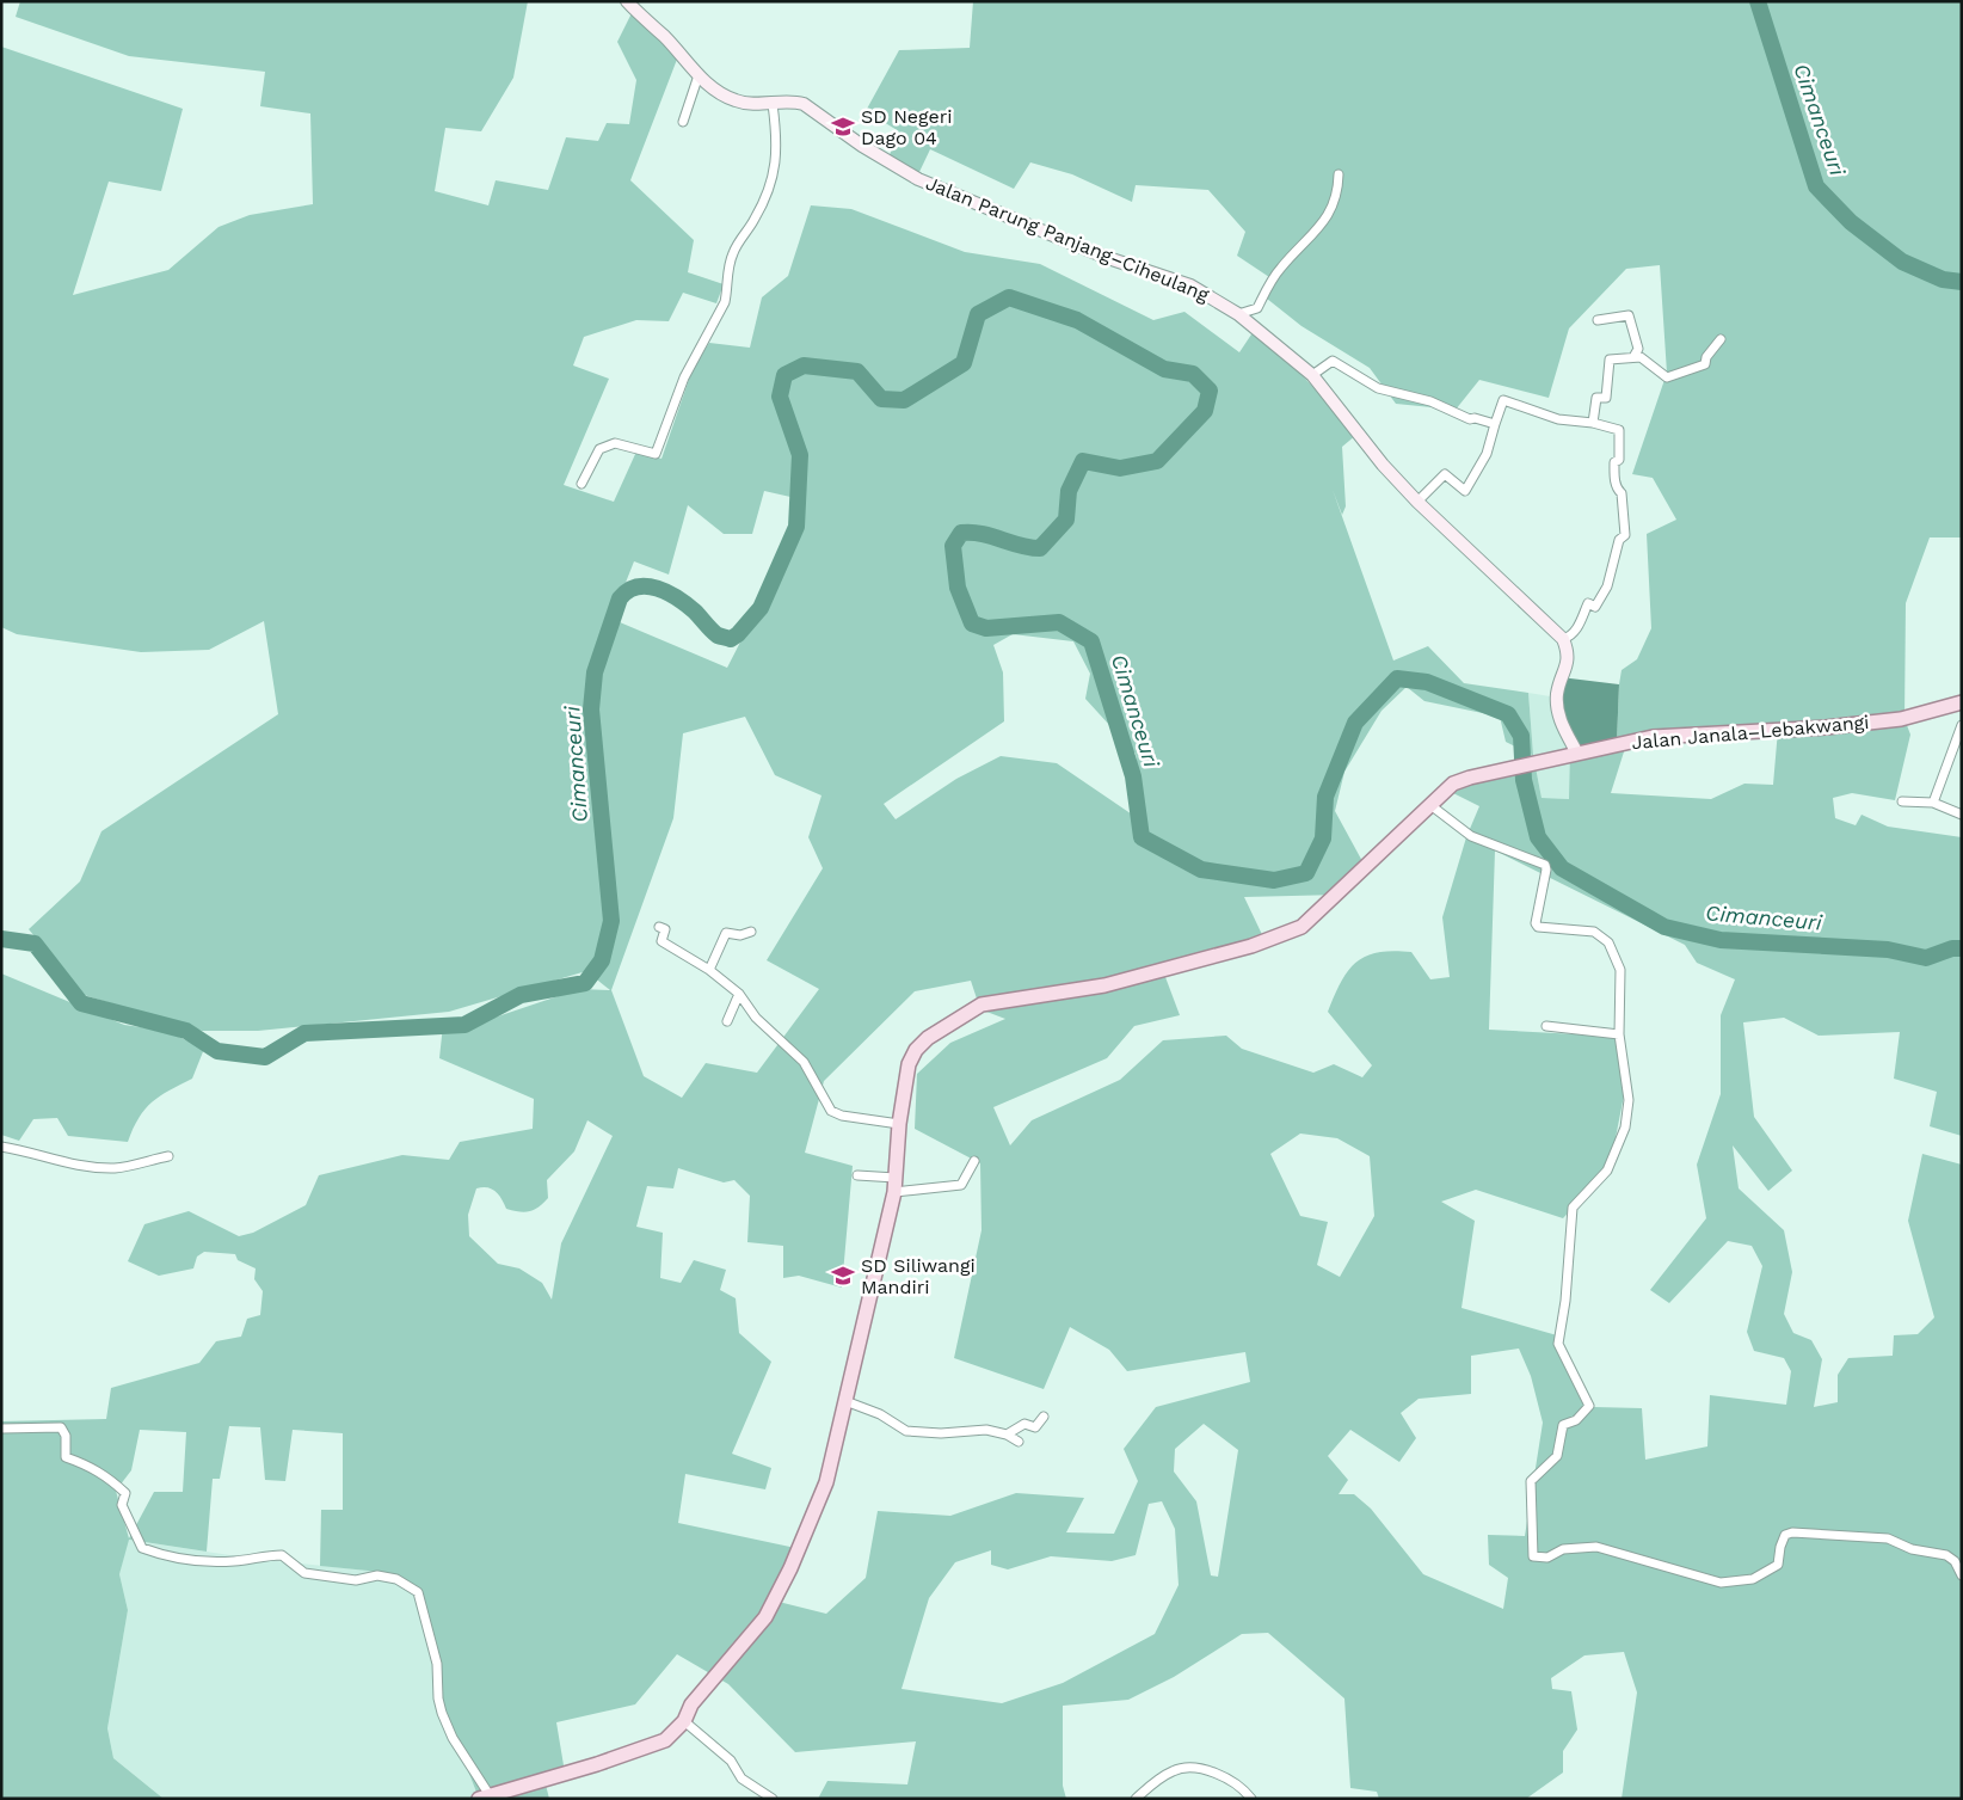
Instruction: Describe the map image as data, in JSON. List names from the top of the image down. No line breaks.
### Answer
{"streets":{"main road":["Jalan Janala–Lebakwangi"],"street":["Jalan Parung Panjang–Ciheulang"]},"water":["Cimanceuri"],"places":{"school or university":["SD Negeri Dago 04","SD Siliwangi Mandiri"]}}
